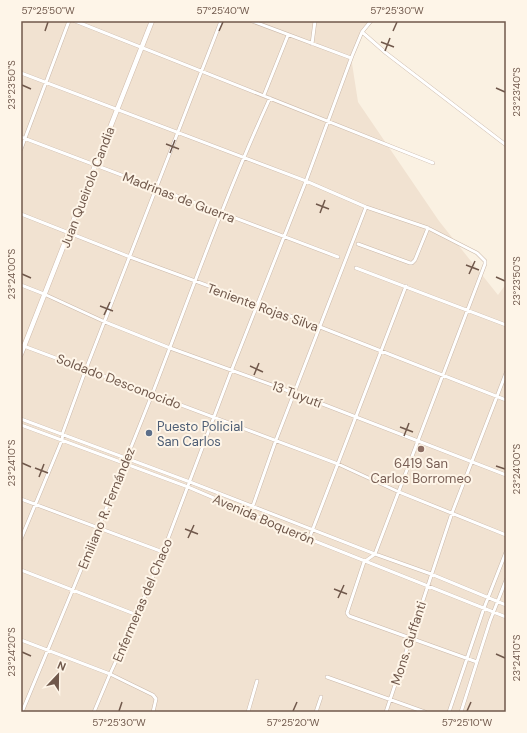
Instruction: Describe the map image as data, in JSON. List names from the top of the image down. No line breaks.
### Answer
{"streets":{"street":["Juan Queirolo Candia","Madrinas de Guerra","Teniente Rojas Silva","Soldado Desconocido","13 Tuyutí","Emiliano R. Fernández","Avenida Boquerón","Enfermeras del Chaco","Mons. Guffanti"]},"crossings":[["Juan Queirolo Candia","Madrinas de Guerra"],["Juan Queirolo Candia","Teniente Rojas Silva"],["Juan Queirolo Candia","Soldado Desconocido"],["Juan Queirolo Candia","13 Tuyutí"],["Madrinas de Guerra","Emiliano R. Fernández"],["Madrinas de Guerra","Enfermeras del Chaco"],["Teniente Rojas Silva","Emiliano R. Fernández"],["Teniente Rojas Silva","Enfermeras del Chaco"],["Teniente Rojas Silva","Mons. Guffanti"],["Soldado Desconocido","Emiliano R. Fernández"],["Soldado Desconocido","Enfermeras del Chaco"],["Soldado Desconocido","Mons. Guffanti"],["13 Tuyutí","Emiliano R. Fernández"],["13 Tuyutí","Enfermeras del Chaco"],["13 Tuyutí","Mons. Guffanti"],["Emiliano R. Fernández","Avenida Boquerón"],["Avenida Boquerón","Enfermeras del Chaco"],["Avenida Boquerón","Mons. Guffanti"]],"places":["Puesto Policial San Carlos","6419 San Carlos Borromeo"],"north":"top","coordinates":["57°25'50\"W","57°25'40\"W","57°25'30\"W","23°23'50\"S","23°23'40\"S","23°24'00\"S","23°24'10\"S","23°24'20\"S","57°25'20\"W","57°25'10\"W"]}
